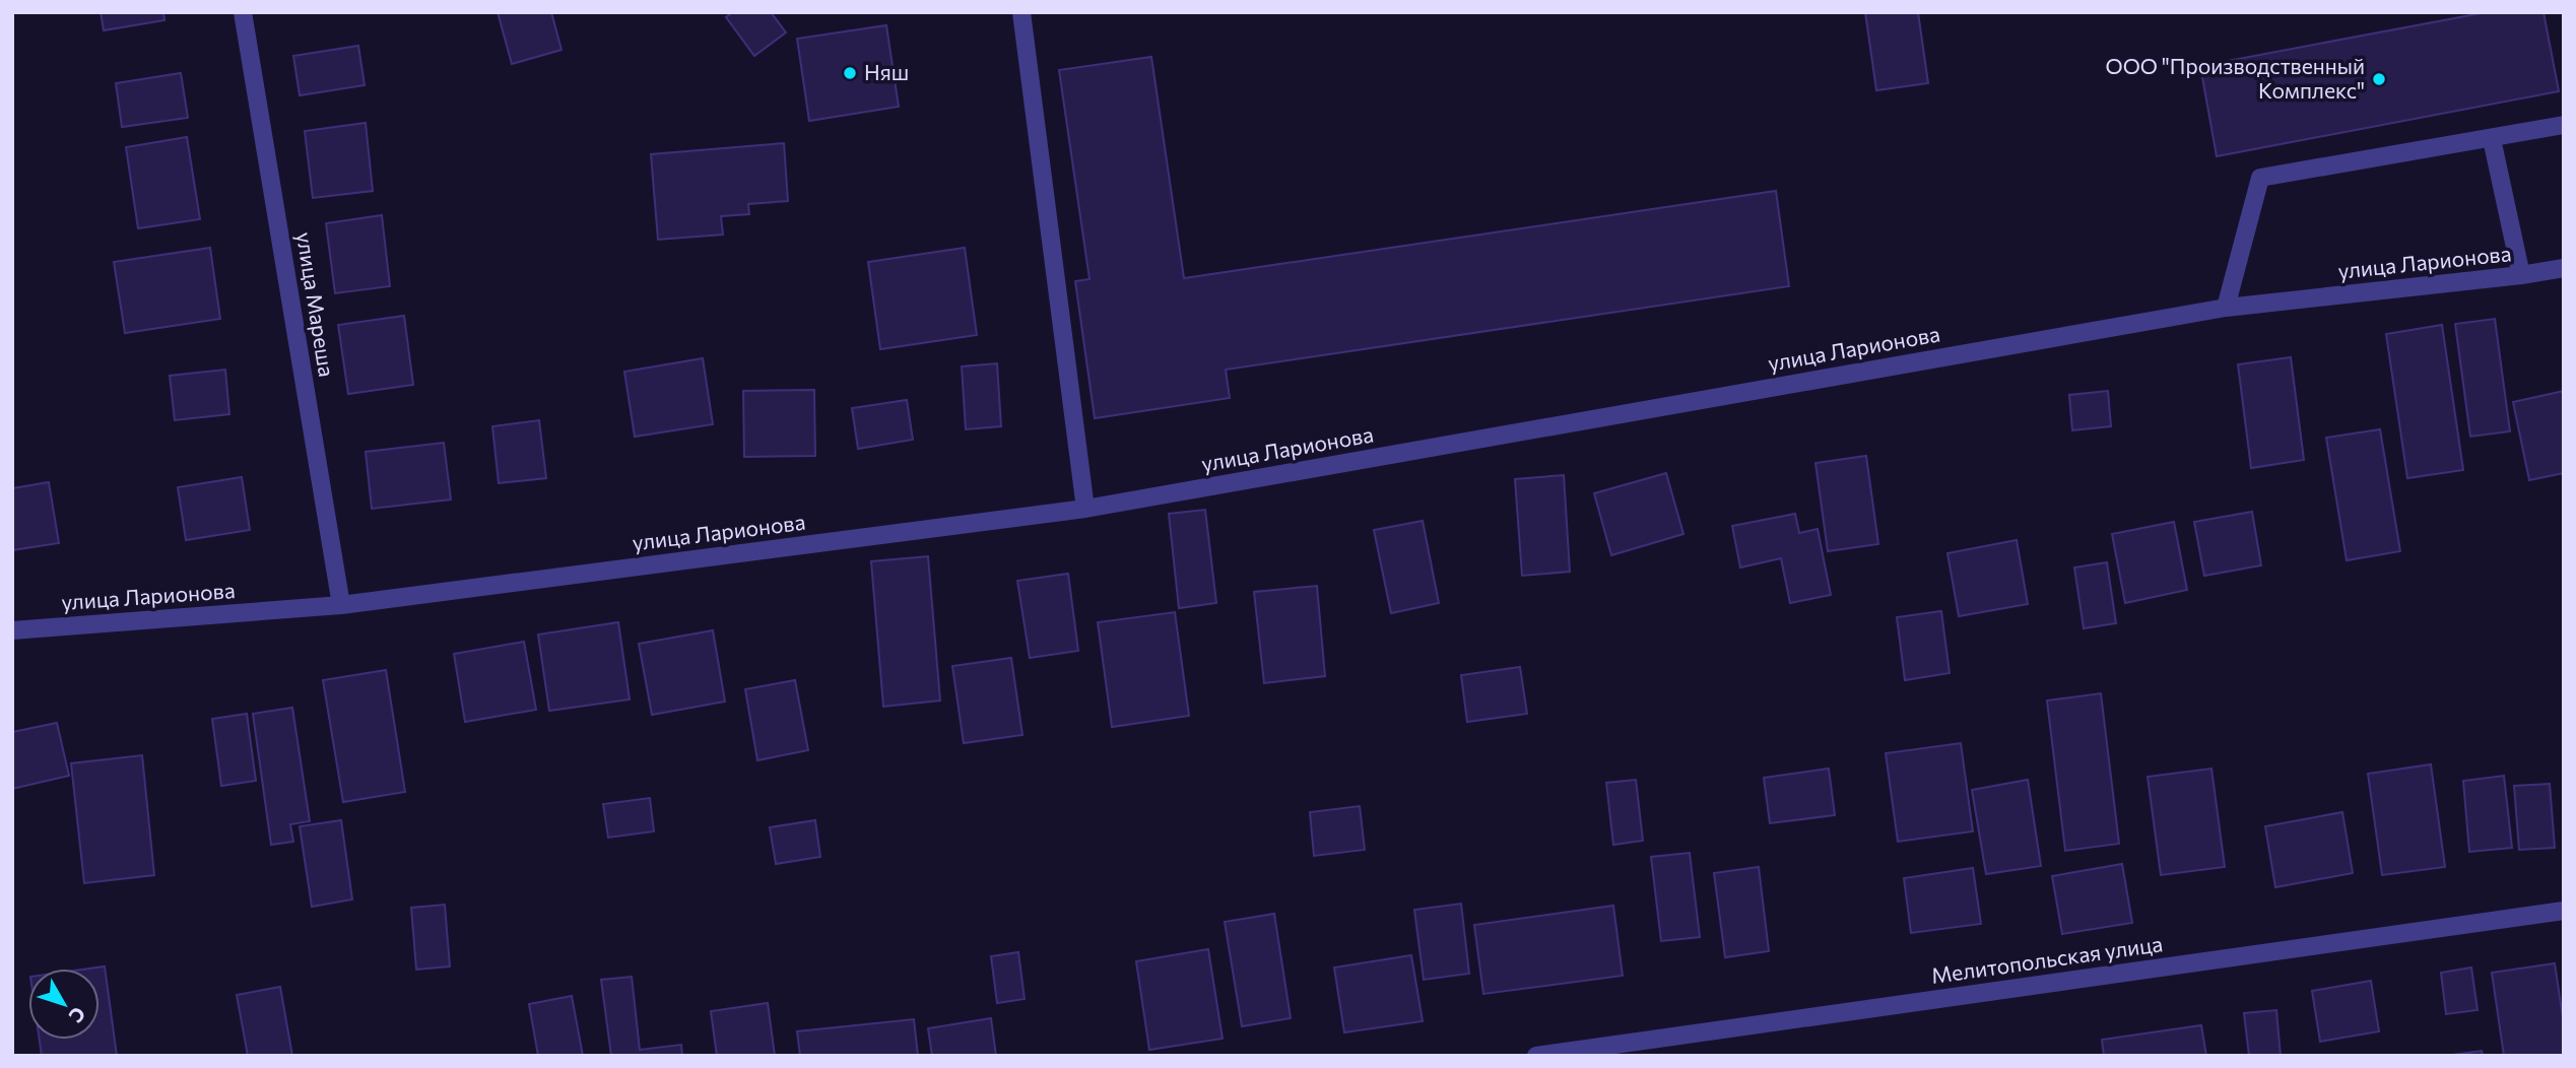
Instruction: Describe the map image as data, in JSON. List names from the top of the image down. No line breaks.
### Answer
{"streets":{"street":["улица Ларионова","улица Мареша","Мелитопольская улица"]},"crossings":[["улица Ларионова","улица Мареша"]],"places":["Няш","ООО \"Производственный Комплекс\""],"north":"bottom right"}
